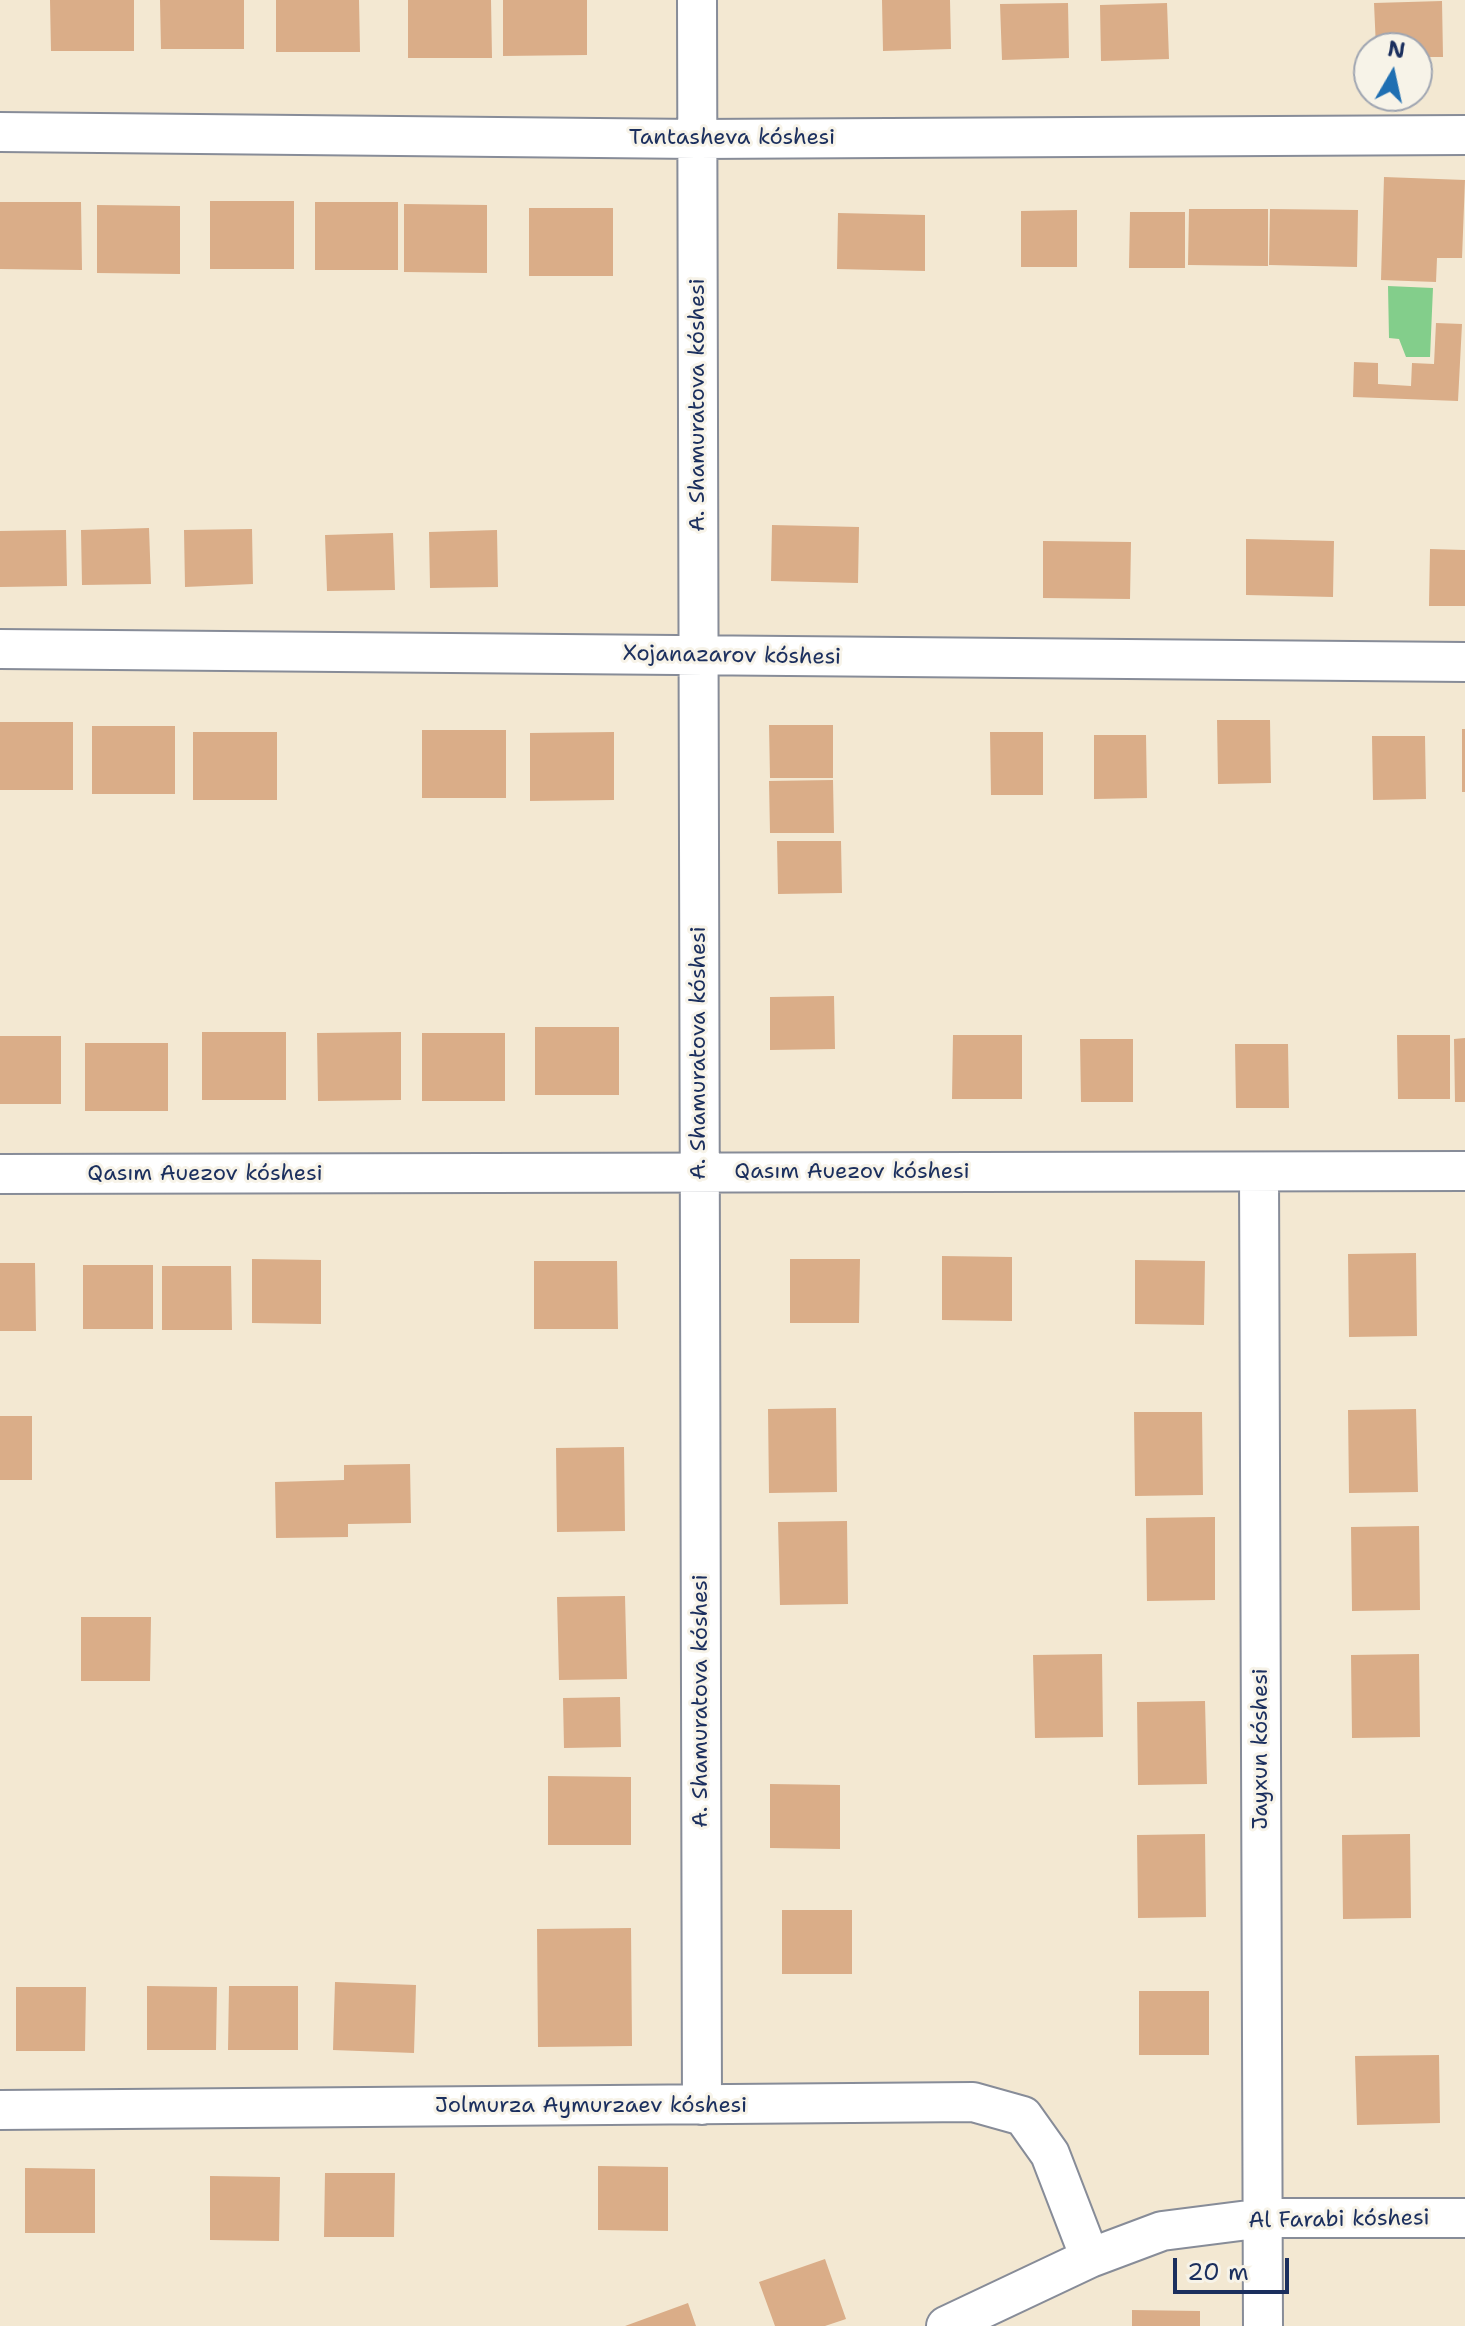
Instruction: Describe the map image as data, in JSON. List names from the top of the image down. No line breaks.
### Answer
{"streets":{"street":["Tantasheva kóshesi","A. Shamuratova kóshesi","Xojanazarov kóshesi","Qasım Auezov kóshesi","Jayxun kóshesi","Jolmurza Aymurzaev kóshesi","Al Farabi kóshesi"]},"crossings":[["Tantasheva kóshesi","A. Shamuratova kóshesi"],["A. Shamuratova kóshesi","Xojanazarov kóshesi"],["A. Shamuratova kóshesi","Qasım Auezov kóshesi"],["A. Shamuratova kóshesi","Jolmurza Aymurzaev kóshesi"],["Qasım Auezov kóshesi","Jayxun kóshesi"],["Jayxun kóshesi","Al Farabi kóshesi"],["Jolmurza Aymurzaev kóshesi","Al Farabi kóshesi"]],"scale_bar":"20 m","north":"top"}
